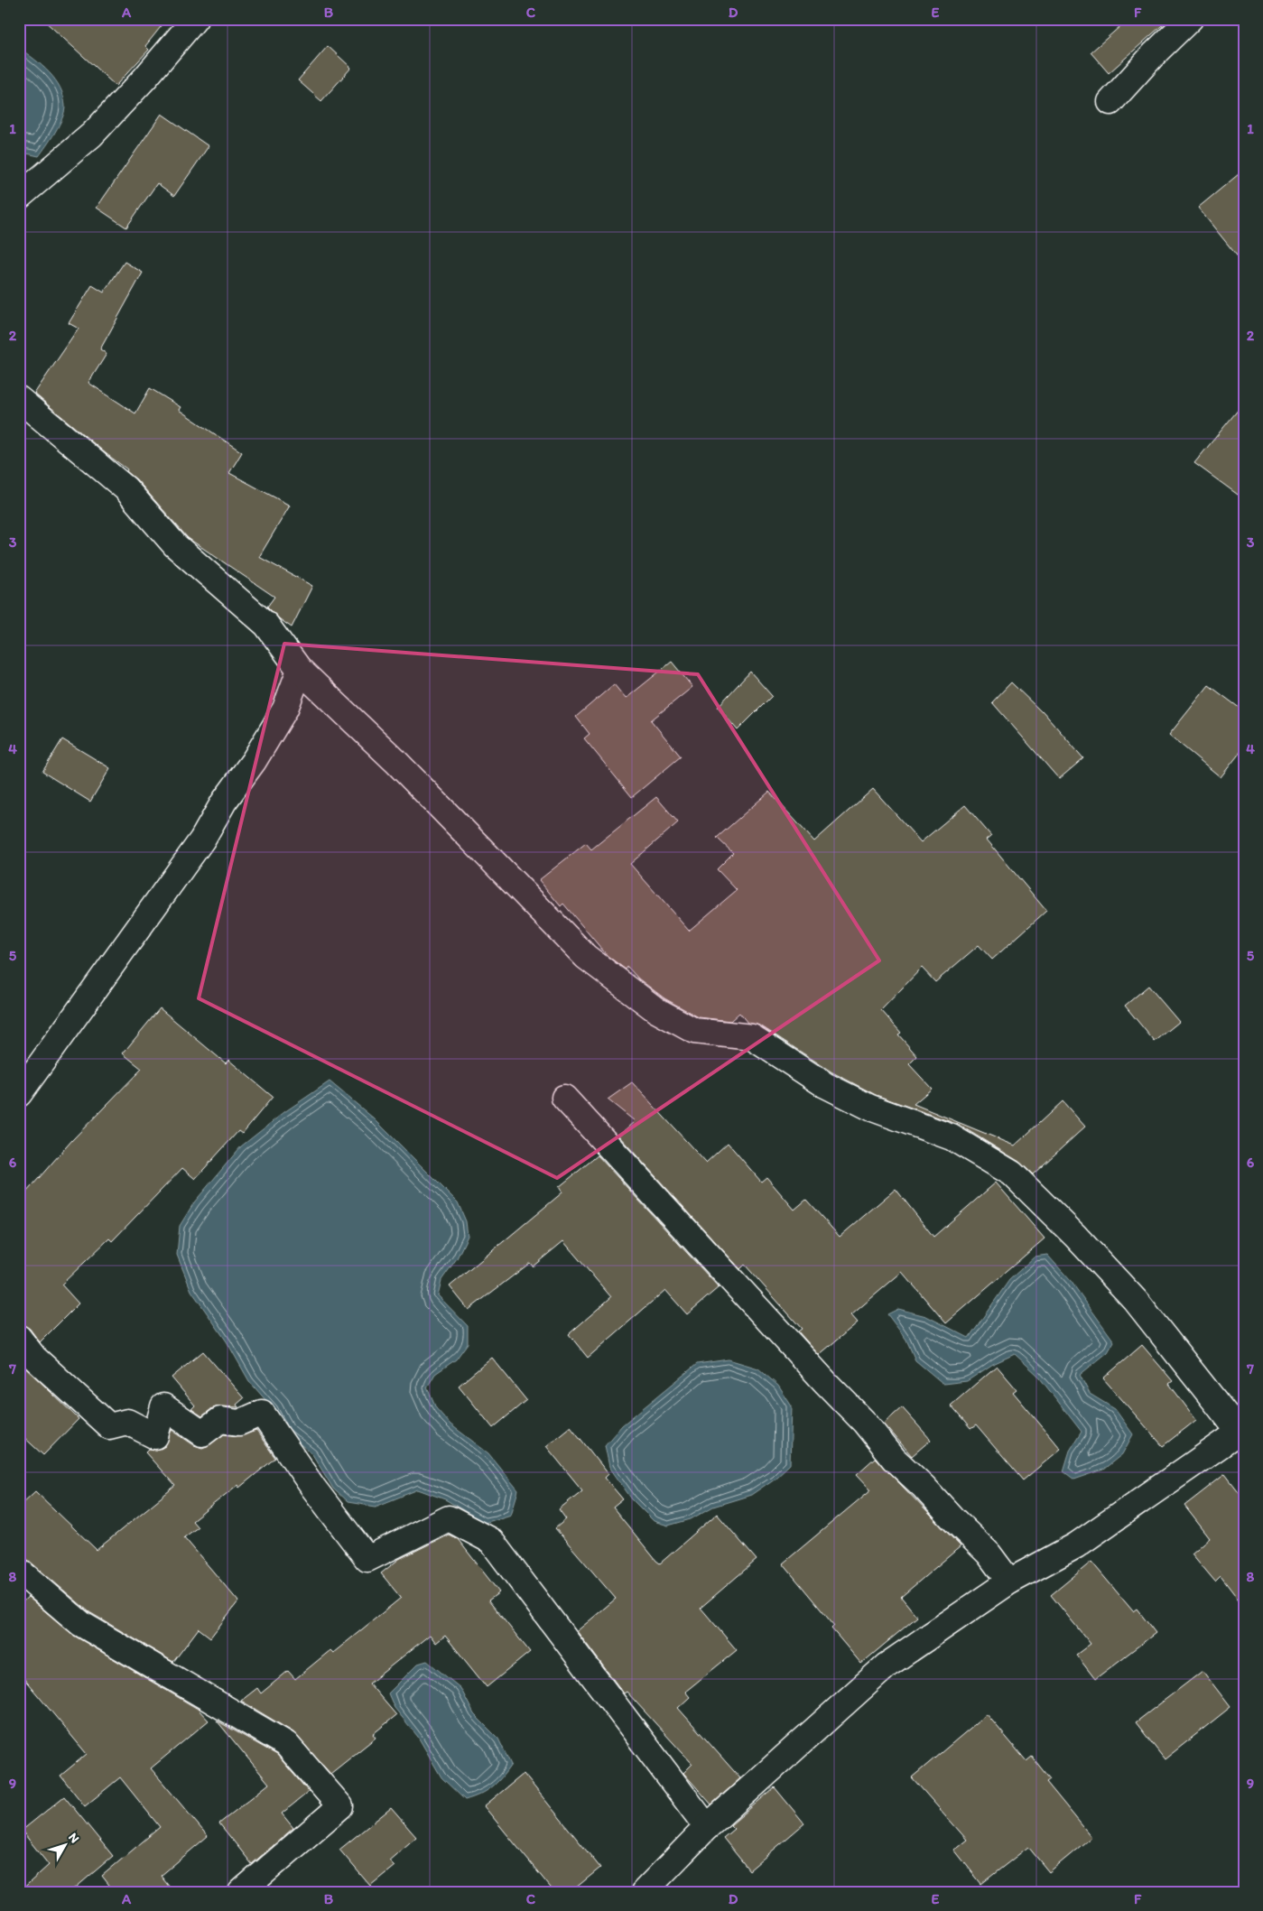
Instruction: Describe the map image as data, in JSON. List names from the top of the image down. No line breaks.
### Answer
{"north":"top right","grid":{"columns":["A","B","C","D","E","F"],"rows":["1","2","3","4","5","6","7","8","9"]}}
